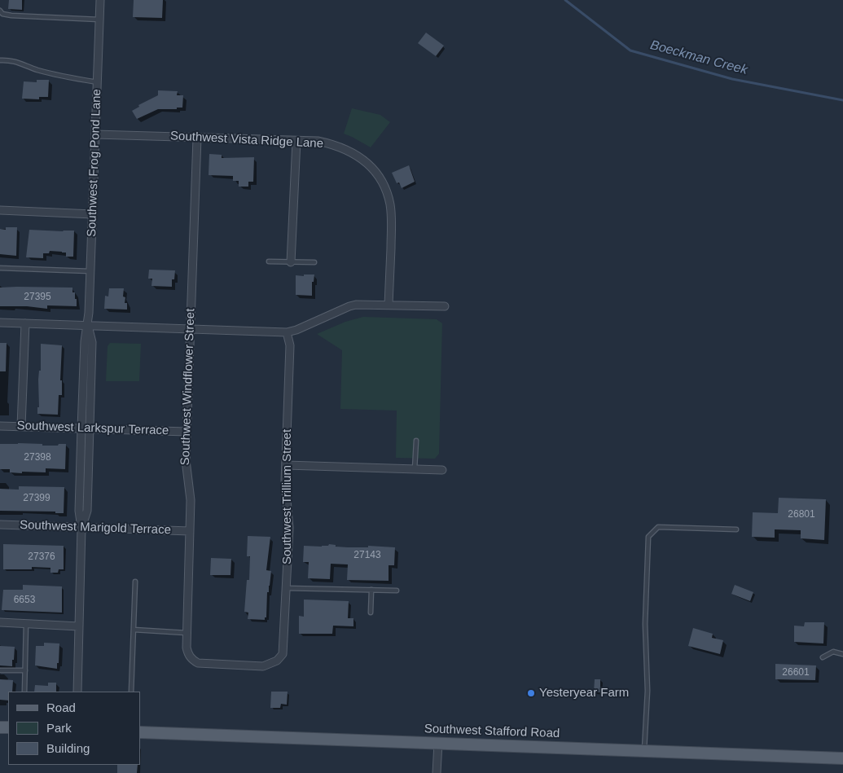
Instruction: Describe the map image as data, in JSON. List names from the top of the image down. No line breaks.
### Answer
{"streets":{"main road":["Southwest Stafford Road"],"street":["Southwest Vista Ridge Lane","Southwest Frog Pond Lane","Southwest Windflower Street","Southwest Larkspur Terrace","Southwest Trillium Street","Southwest Marigold Terrace"]},"crossings":[["Southwest Vista Ridge Lane","Southwest Frog Pond Lane"],["Southwest Vista Ridge Lane","Southwest Windflower Street"],["Southwest Frog Pond Lane","Southwest Larkspur Terrace"],["Southwest Frog Pond Lane","Southwest Marigold Terrace"],["Southwest Windflower Street","Southwest Larkspur Terrace"],["Southwest Windflower Street","Southwest Trillium Street"],["Southwest Windflower Street","Southwest Marigold Terrace"]],"water":["Boeckman Creek"],"places":["Yesteryear Farm"],"house_numbers":["27395","27398","27399","26801","27143","27376","6653","26601"],"legend":["Road","Park","Building"]}
